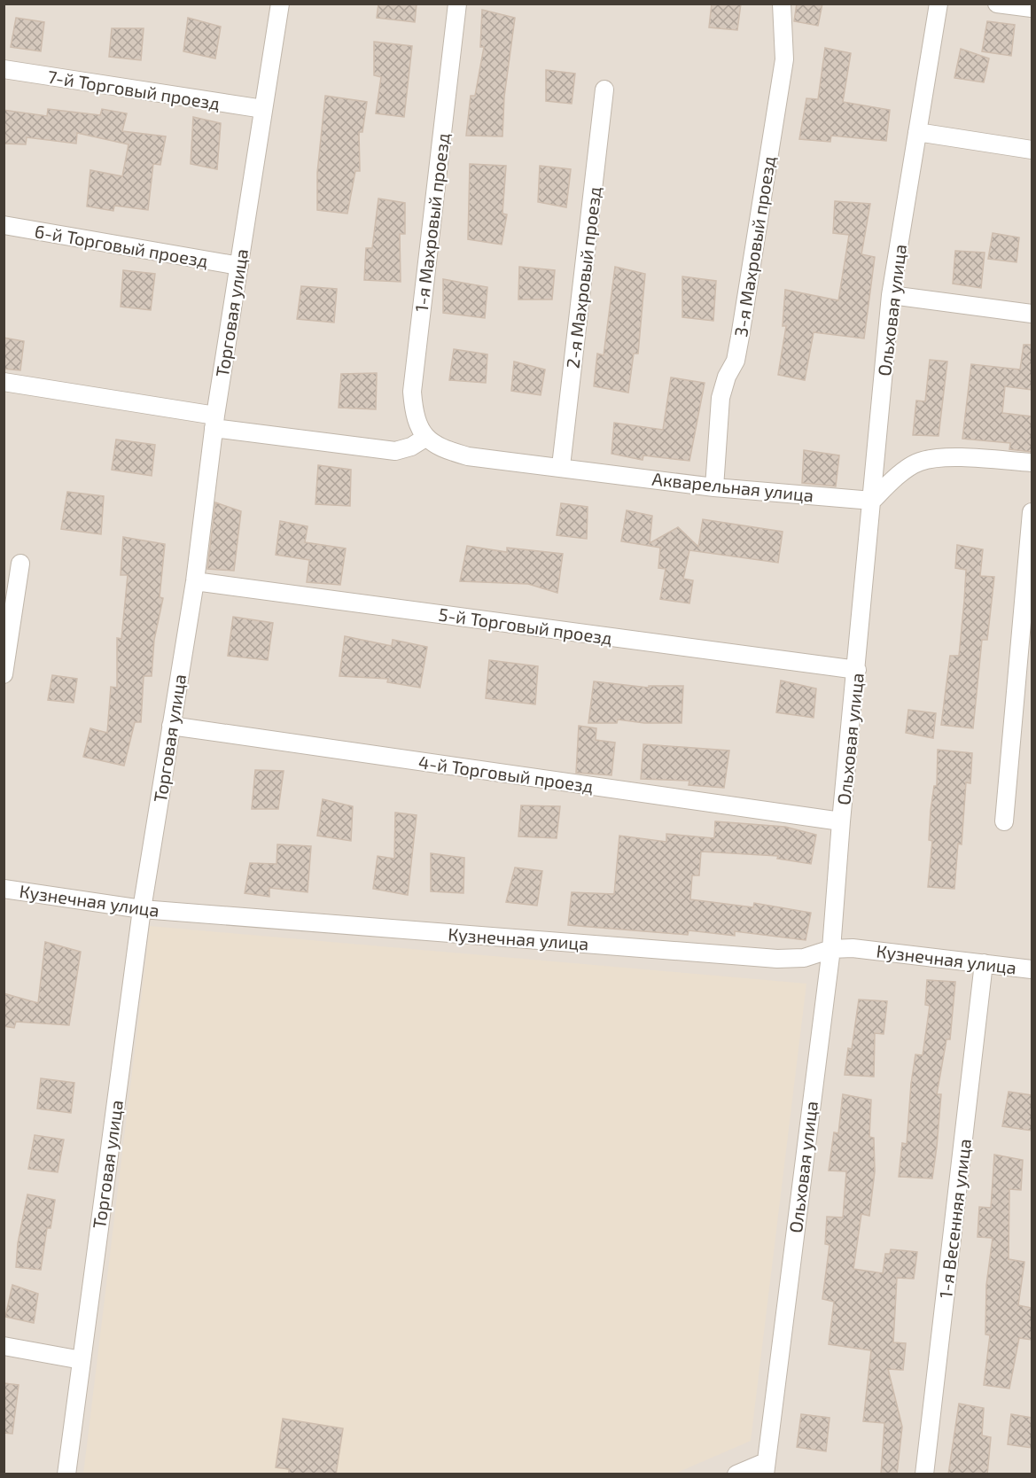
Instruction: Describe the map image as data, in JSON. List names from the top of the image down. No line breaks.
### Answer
{"streets":{"street":["7-й Торговый проезд","1-я Махровый проезд","6-й Торговый проезд","3-я Махровый проезд","2-я Махровый проезд","Ольховая улица","Торговая улица","Акварельная улица","5-й Торговый проезд","4-й Торговый проезд","Кузнечная улица","1-я Весенняя улица"]},"crossings":[["7-й Торговый проезд","Торговая улица"],["1-я Махровый проезд","Акварельная улица"],["6-й Торговый проезд","Торговая улица"],["3-я Махровый проезд","Акварельная улица"],["2-я Махровый проезд","Акварельная улица"],["Ольховая улица","Акварельная улица"],["Ольховая улица","5-й Торговый проезд"],["Ольховая улица","4-й Торговый проезд"],["Ольховая улица","Кузнечная улица"],["Торговая улица","5-й Торговый проезд"],["Торговая улица","4-й Торговый проезд"],["Торговая улица","Кузнечная улица"],["Кузнечная улица","1-я Весенняя улица"]]}
